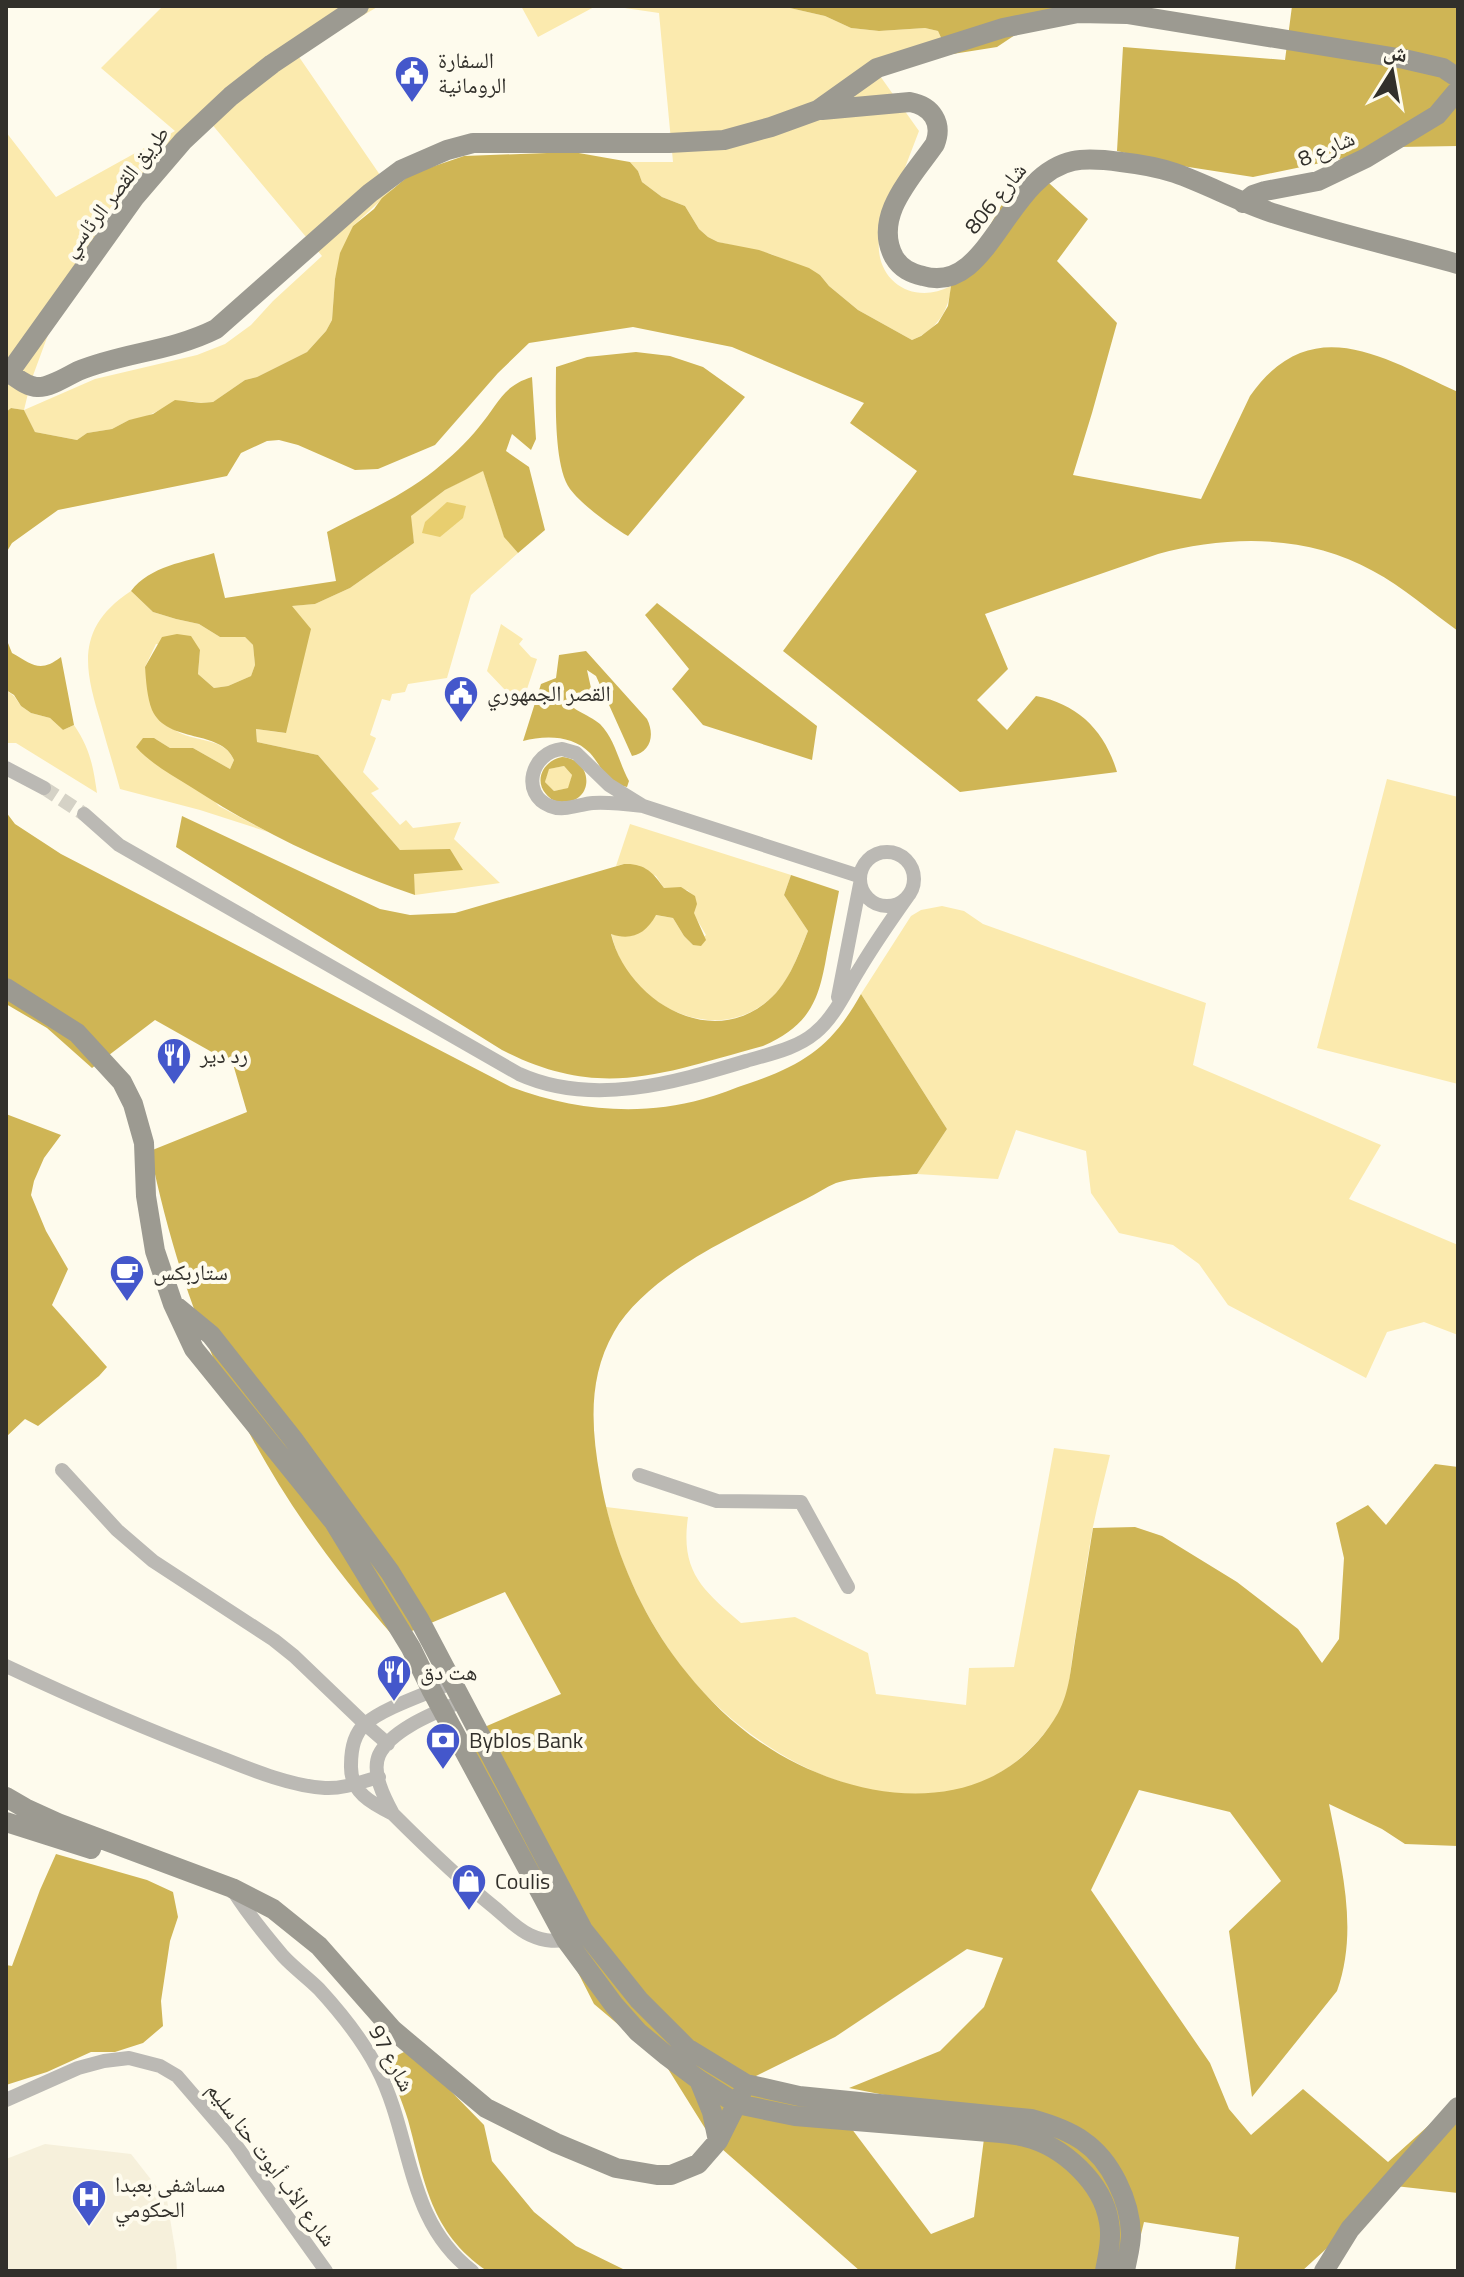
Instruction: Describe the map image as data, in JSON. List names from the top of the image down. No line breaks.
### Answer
{"streets":{"street":["شارع 8","طريق القصر الرئاسي","شارع 806","شارع 97","شارع الأب أبوت حنا سليم"]},"crossings":[["شارع 8","شارع 806"]],"places":{"public building":["السفارة الرومانية","القصر الجمهوري"],"restaurant":["رد دير","هت دق"],"cafe":["ستاربكس"],"bank":["Byblos Bank"],"shop":["Coulis"],"hospital":["مساشفى بعبدا الحكومي"]},"north":"top"}
